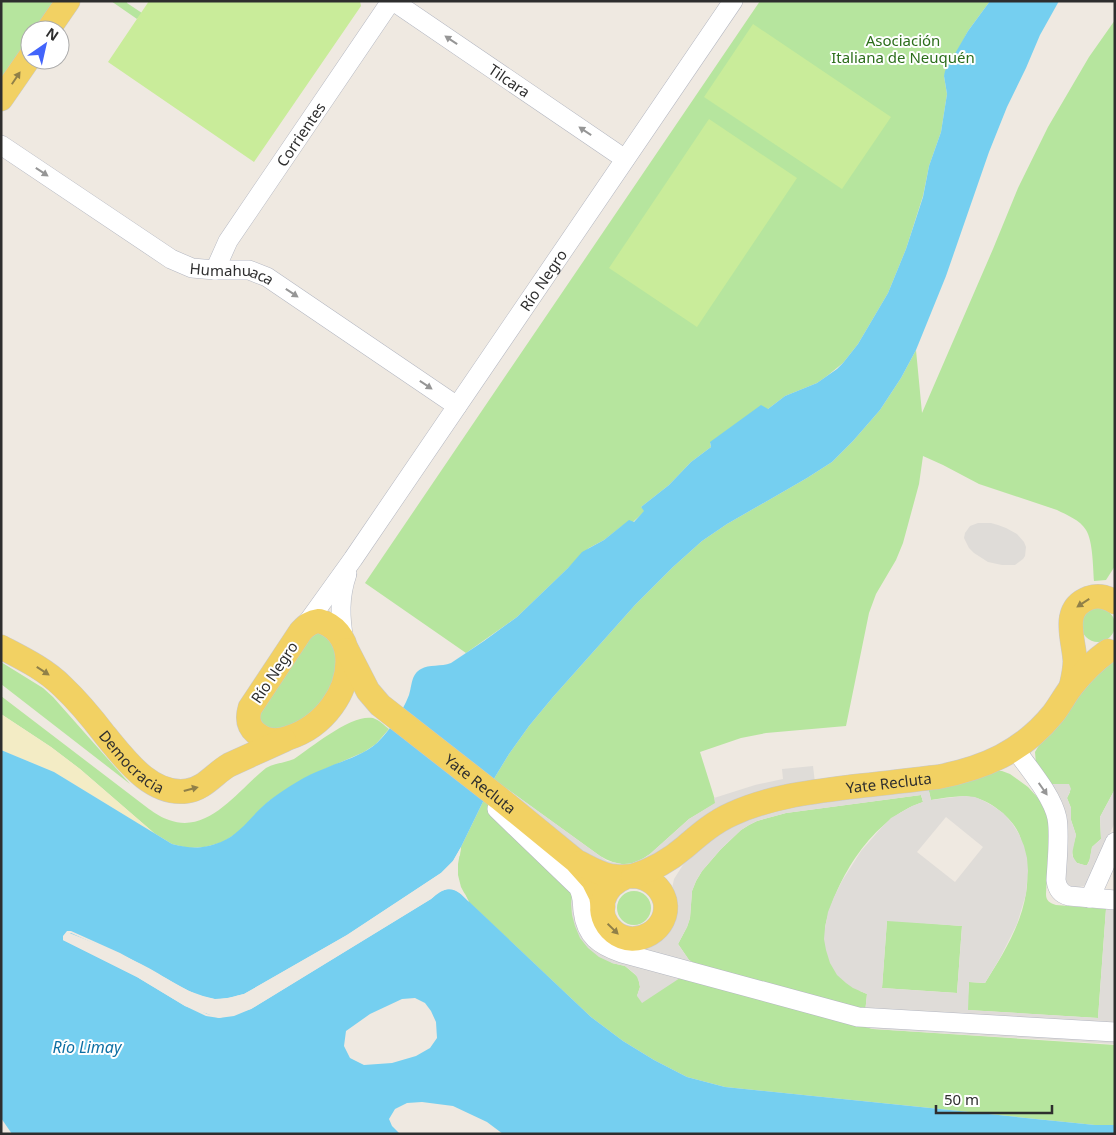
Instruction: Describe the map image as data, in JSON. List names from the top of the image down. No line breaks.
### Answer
{"streets":{"main road":["Río Negro","Democracia","Yate Recluta"],"street":["Tilcara","Corrientes","Humahuaca"]},"crossings":[["Tilcara","Corrientes"],["Tilcara","Río Negro"],["Corrientes","Humahuaca"],["Humahuaca","Río Negro"],["Río Negro","Democracia"],["Río Negro","Yate Recluta"]],"one_way":["Tilcara","Humahuaca","Democracia"],"water":["Río Limay"],"parks":["Asociación Italiana de Neuquén"],"scale_bar":"50 m","north":"top right"}
